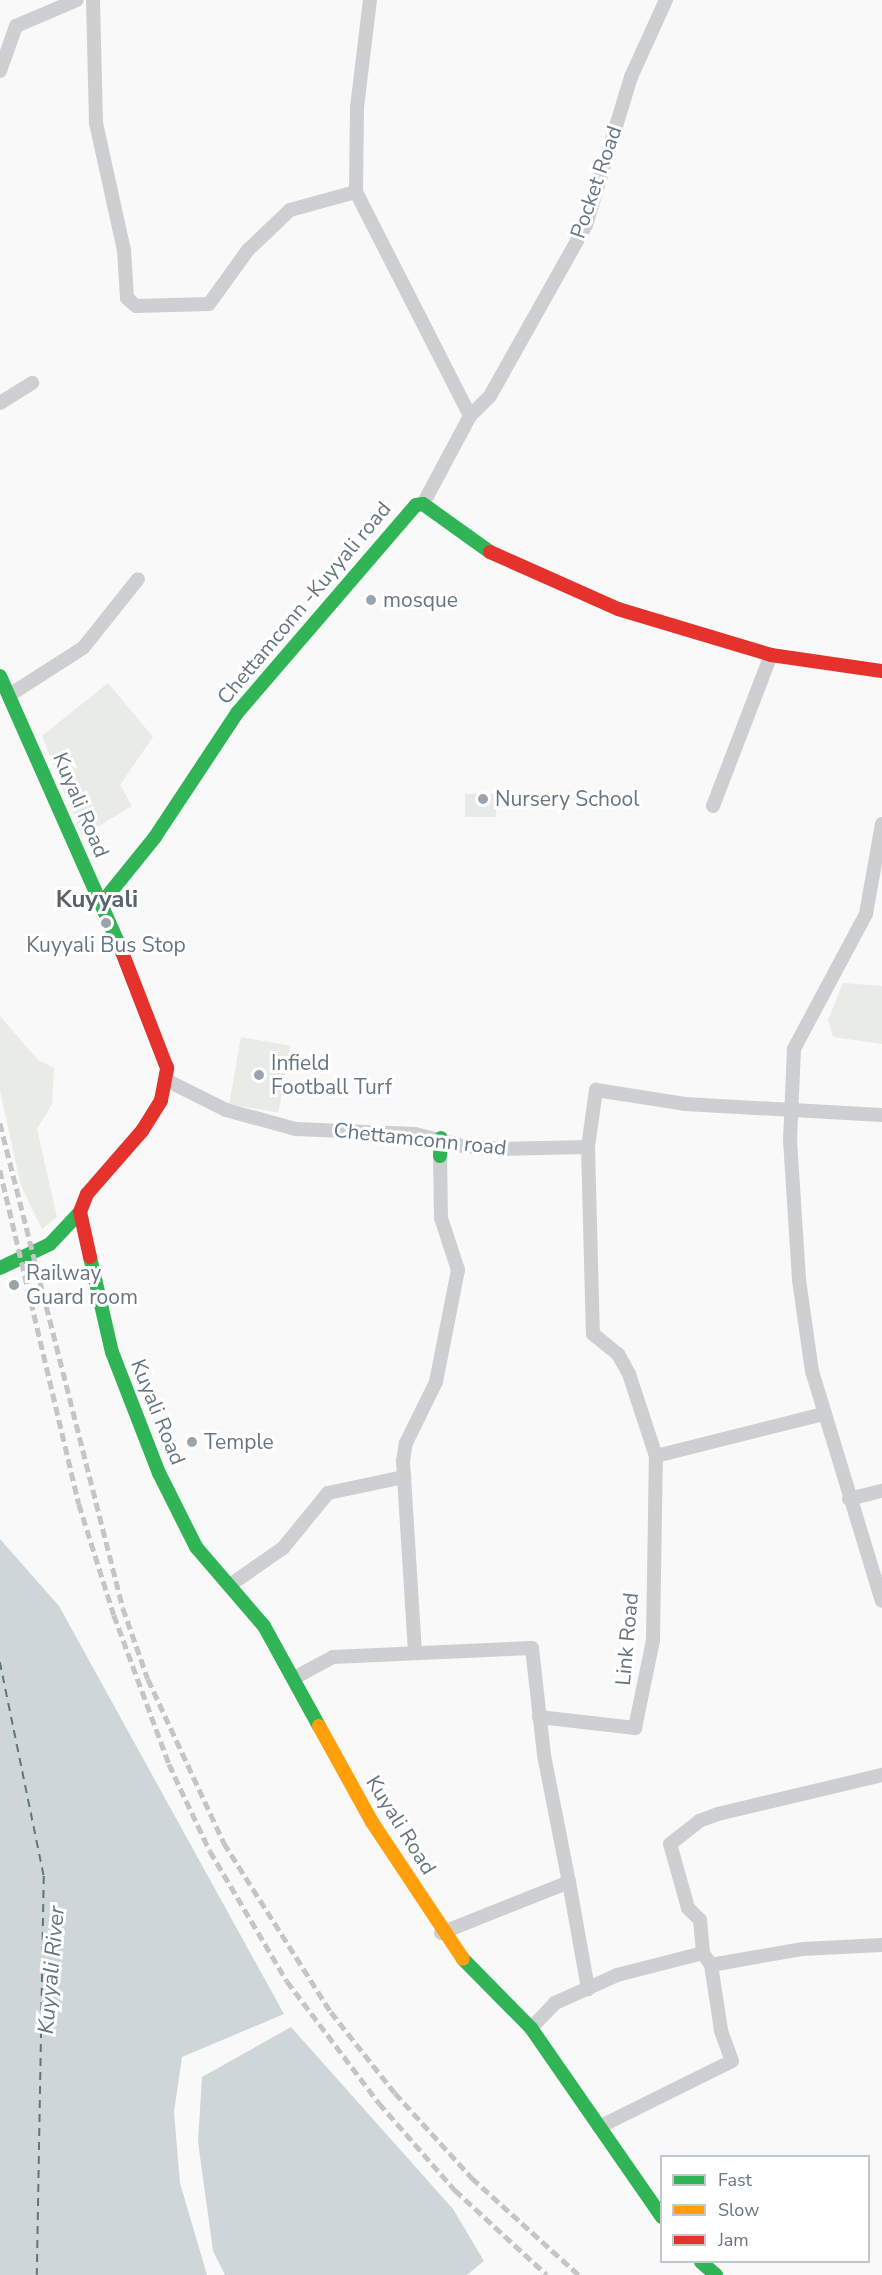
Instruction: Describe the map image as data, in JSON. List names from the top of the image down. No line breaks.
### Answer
{"streets":{"main road":["Chettamconn -Kuyyali road","Kuyali Road"],"street":["Pocket Road","Chettamconn road","Link Road"]},"crossings":[["Pocket Road","Chettamconn -Kuyyali road"],["Chettamconn -Kuyyali road","Kuyali Road"],["Kuyali Road","Chettamconn road"],["Chettamconn road","Link Road"]],"districts":["Kuyyali"],"water":["Kuyyali River"],"places":["mosque","Nursery School","Kuyyali Bus Stop","Infield Football Turf","Railway Guard room","Temple"],"legend":["Fast","Slow","Jam"]}
